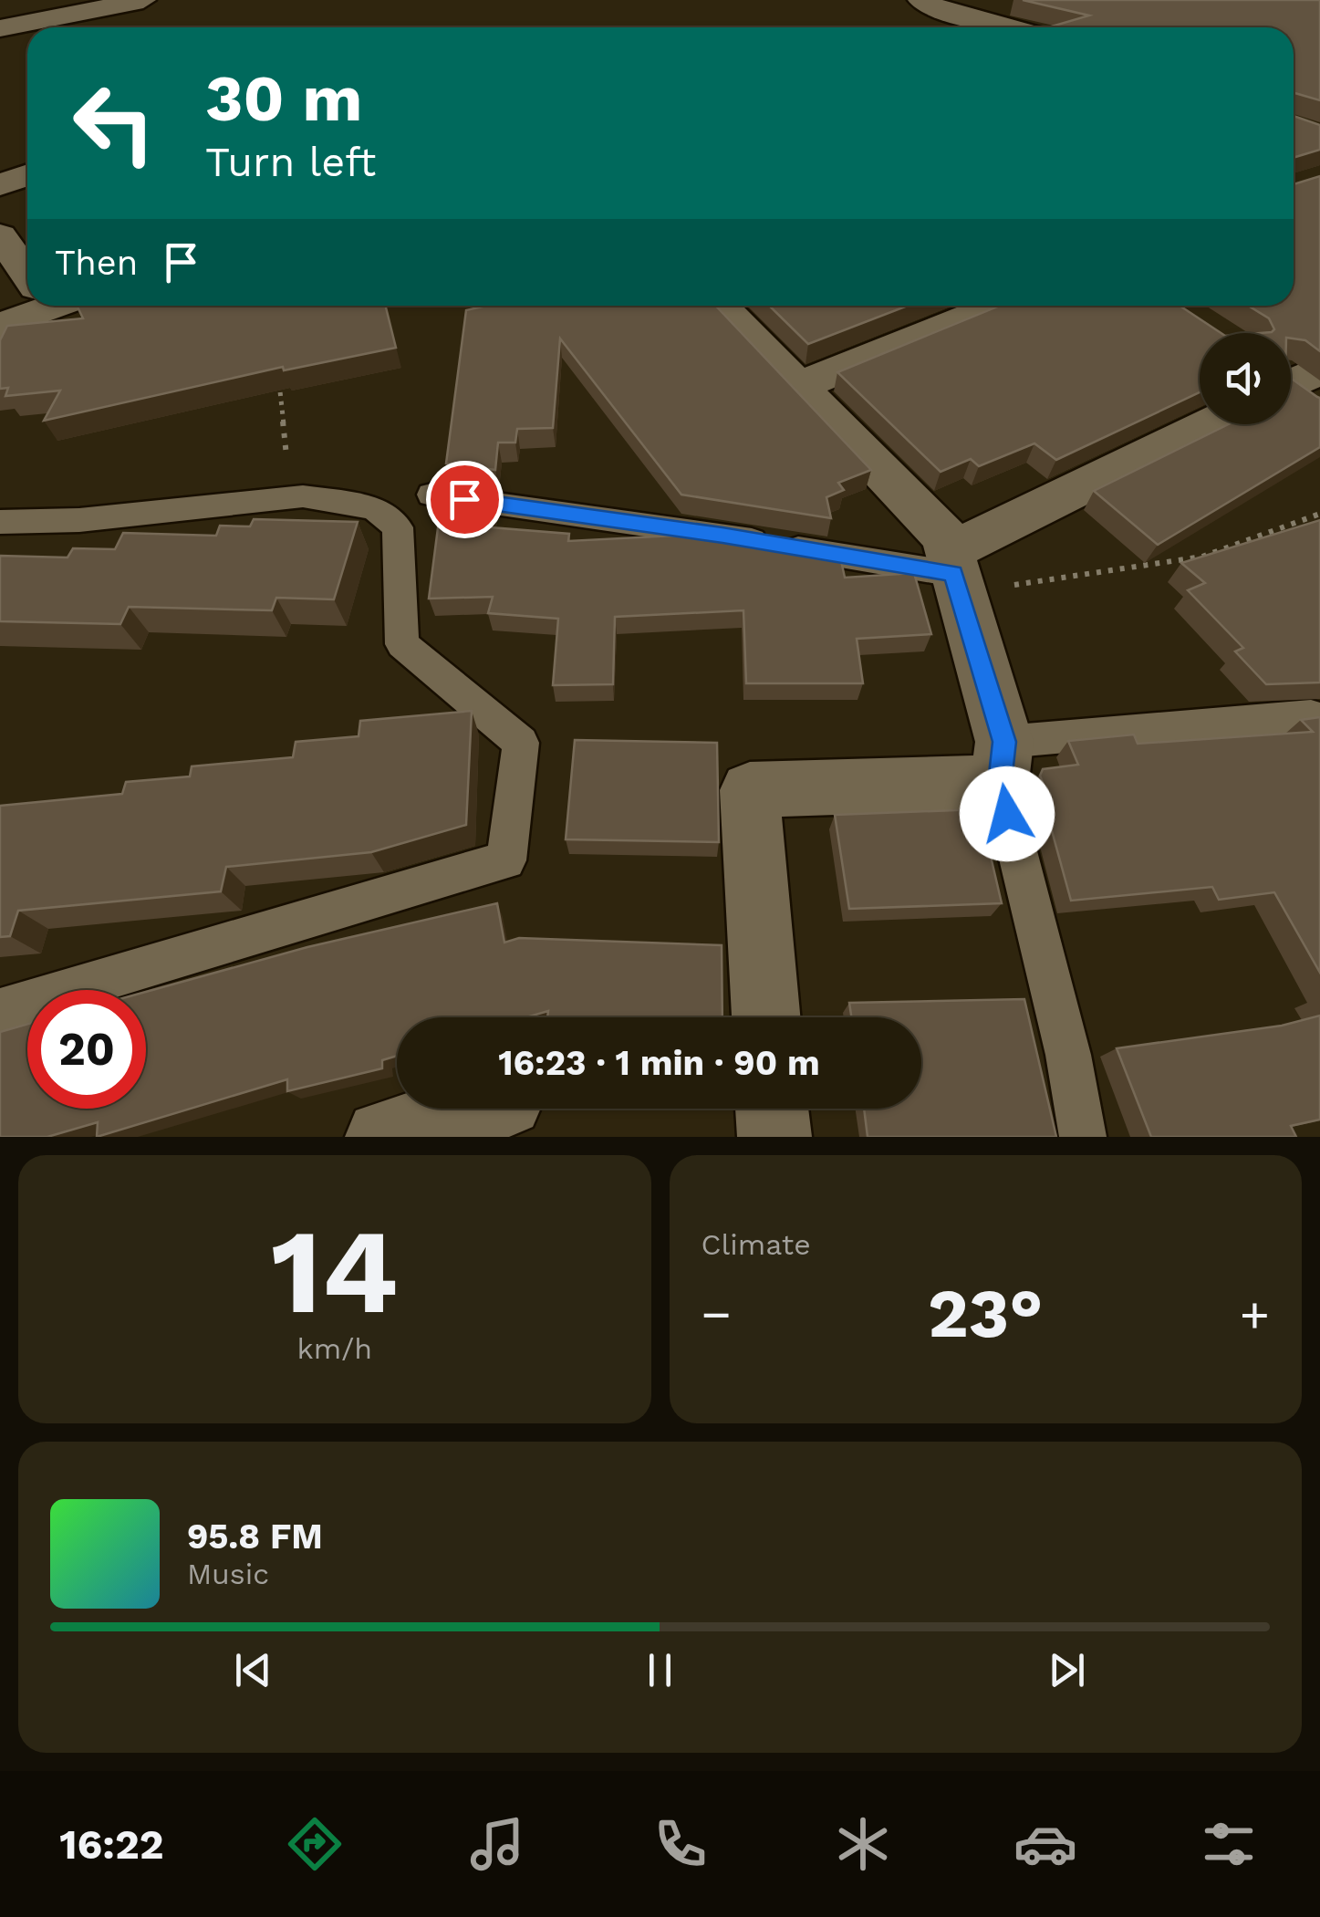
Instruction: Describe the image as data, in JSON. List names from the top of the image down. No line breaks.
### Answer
{"page":{"turn":["30 m","Turn left"],"then":"Then","limit":"20","trip":"16:23 · 1 min · 90 m","tile":[["14","km/h"],"Climate"],"heat":["−","23°","+"],"song":["95.8 FM","Music"],"tabs":"16:22"}}
